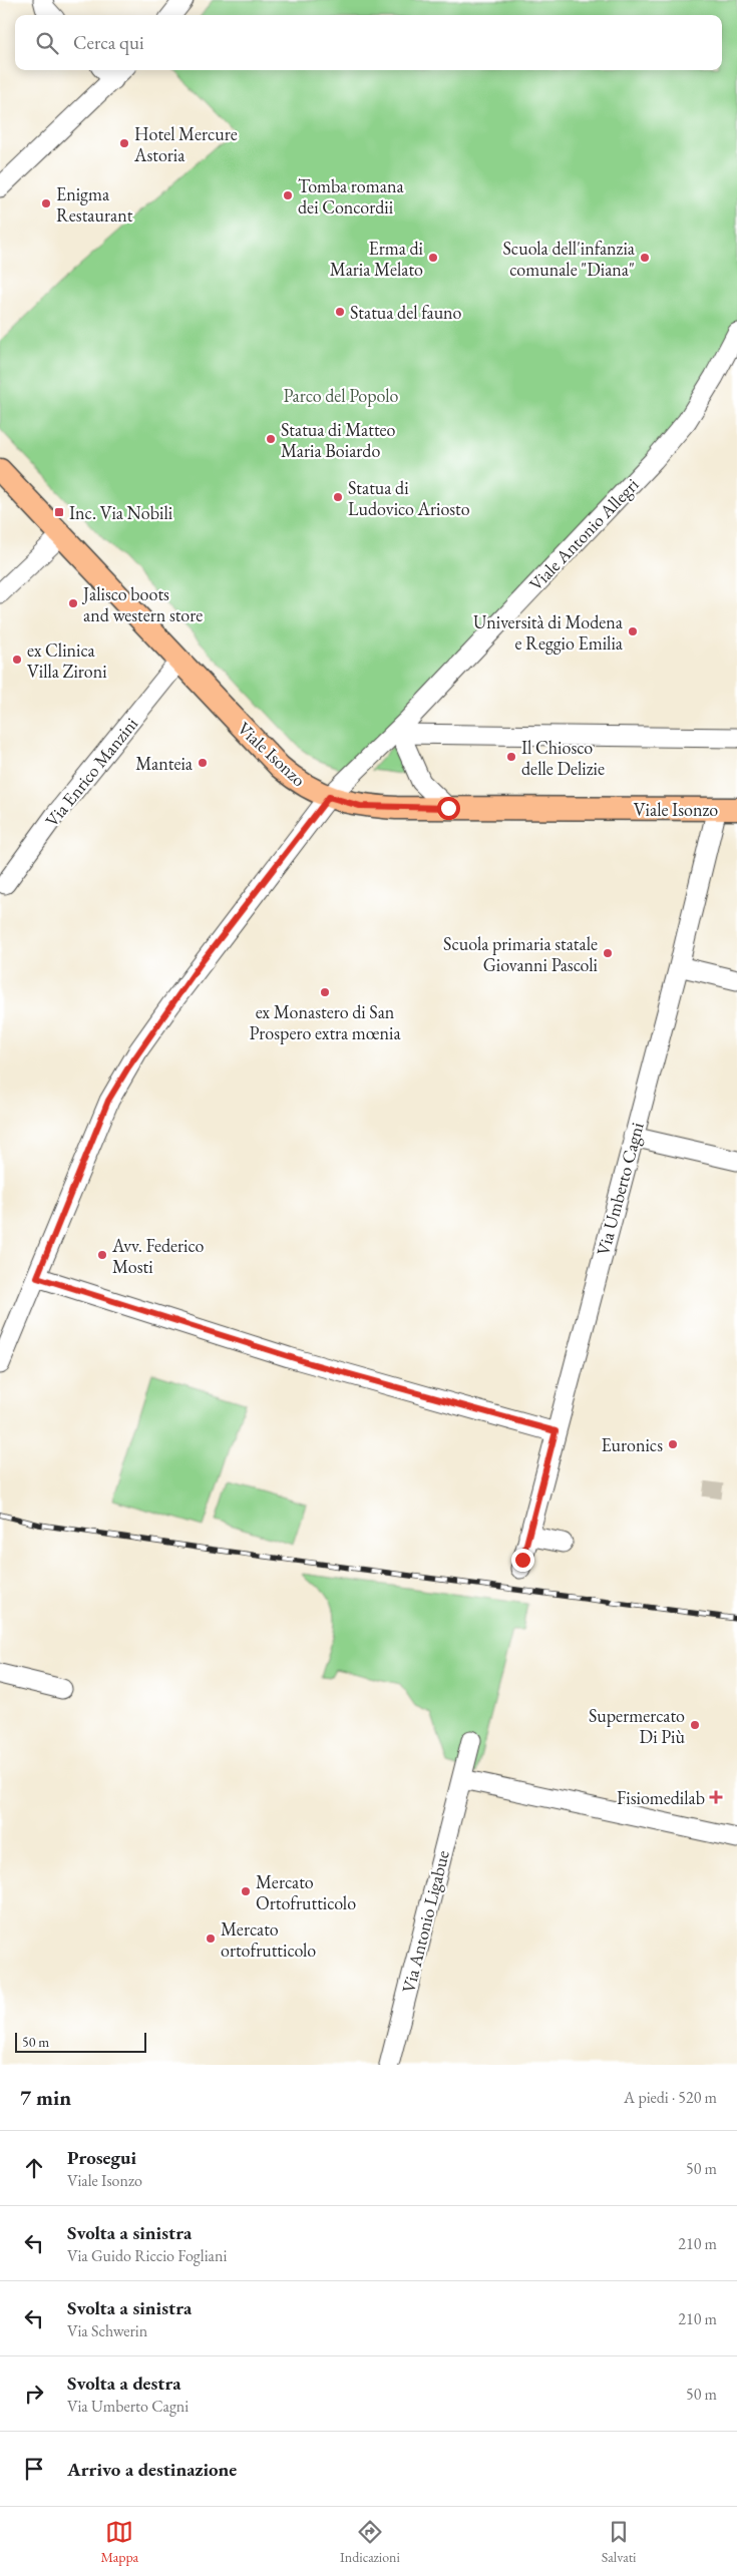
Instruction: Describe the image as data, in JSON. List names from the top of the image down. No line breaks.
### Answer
{"streets":{"main road":["Viale Isonzo"],"street":["Viale Antonio Allegri","Via Enrico Manzini","Via Umberto Cagni","Via Antonio Ligabue"]},"crossings":[["Viale Antonio Allegri","Viale Isonzo"],["Viale Isonzo","Via Enrico Manzini"],["Viale Isonzo","Via Umberto Cagni"]],"parks":["Parco del Popolo"],"places":{"other":["Hotel Mercure Astoria","Tomba romana dei Concordii","Enigma Restaurant","Erma di Maria Melato","Scuola dell'infanzia comunale \"Diana\"","Statua del fauno","Statua di Matteo Maria Boiardo","Statua di Ludovico Ariosto","Jalisco boots and western store","Università di Modena e Reggio Emilia","ex Clinica Villa Zironi","Il Chiosco delle Delizie","Manteia","Scuola primaria statale Giovanni Pascoli","ex Monastero di San Prospero extra mœnia","Avv. Federico Mosti","Euronics","Supermercato Di Più","Mercato Ortofrutticolo","Mercato ortofrutticolo"],"transit":["Inc. Via Nobili"],"health":["Fisiomedilab"]},"scale_bar":"50 m","page":{"search":"Cerca qui","scale":"50 m","heading":["7 min","A piedi · 520 m"],"list":[["Prosegui","Viale Isonzo","50 m"],["Svolta a sinistra","Via Guido Riccio Fogliani","210 m"],["Svolta a sinistra","Via Schwerin","210 m"],["Svolta a destra","Via Umberto Cagni","50 m"],"Arrivo a destinazione"],"nav":["Mappa","Indicazioni","Salvati"]}}
